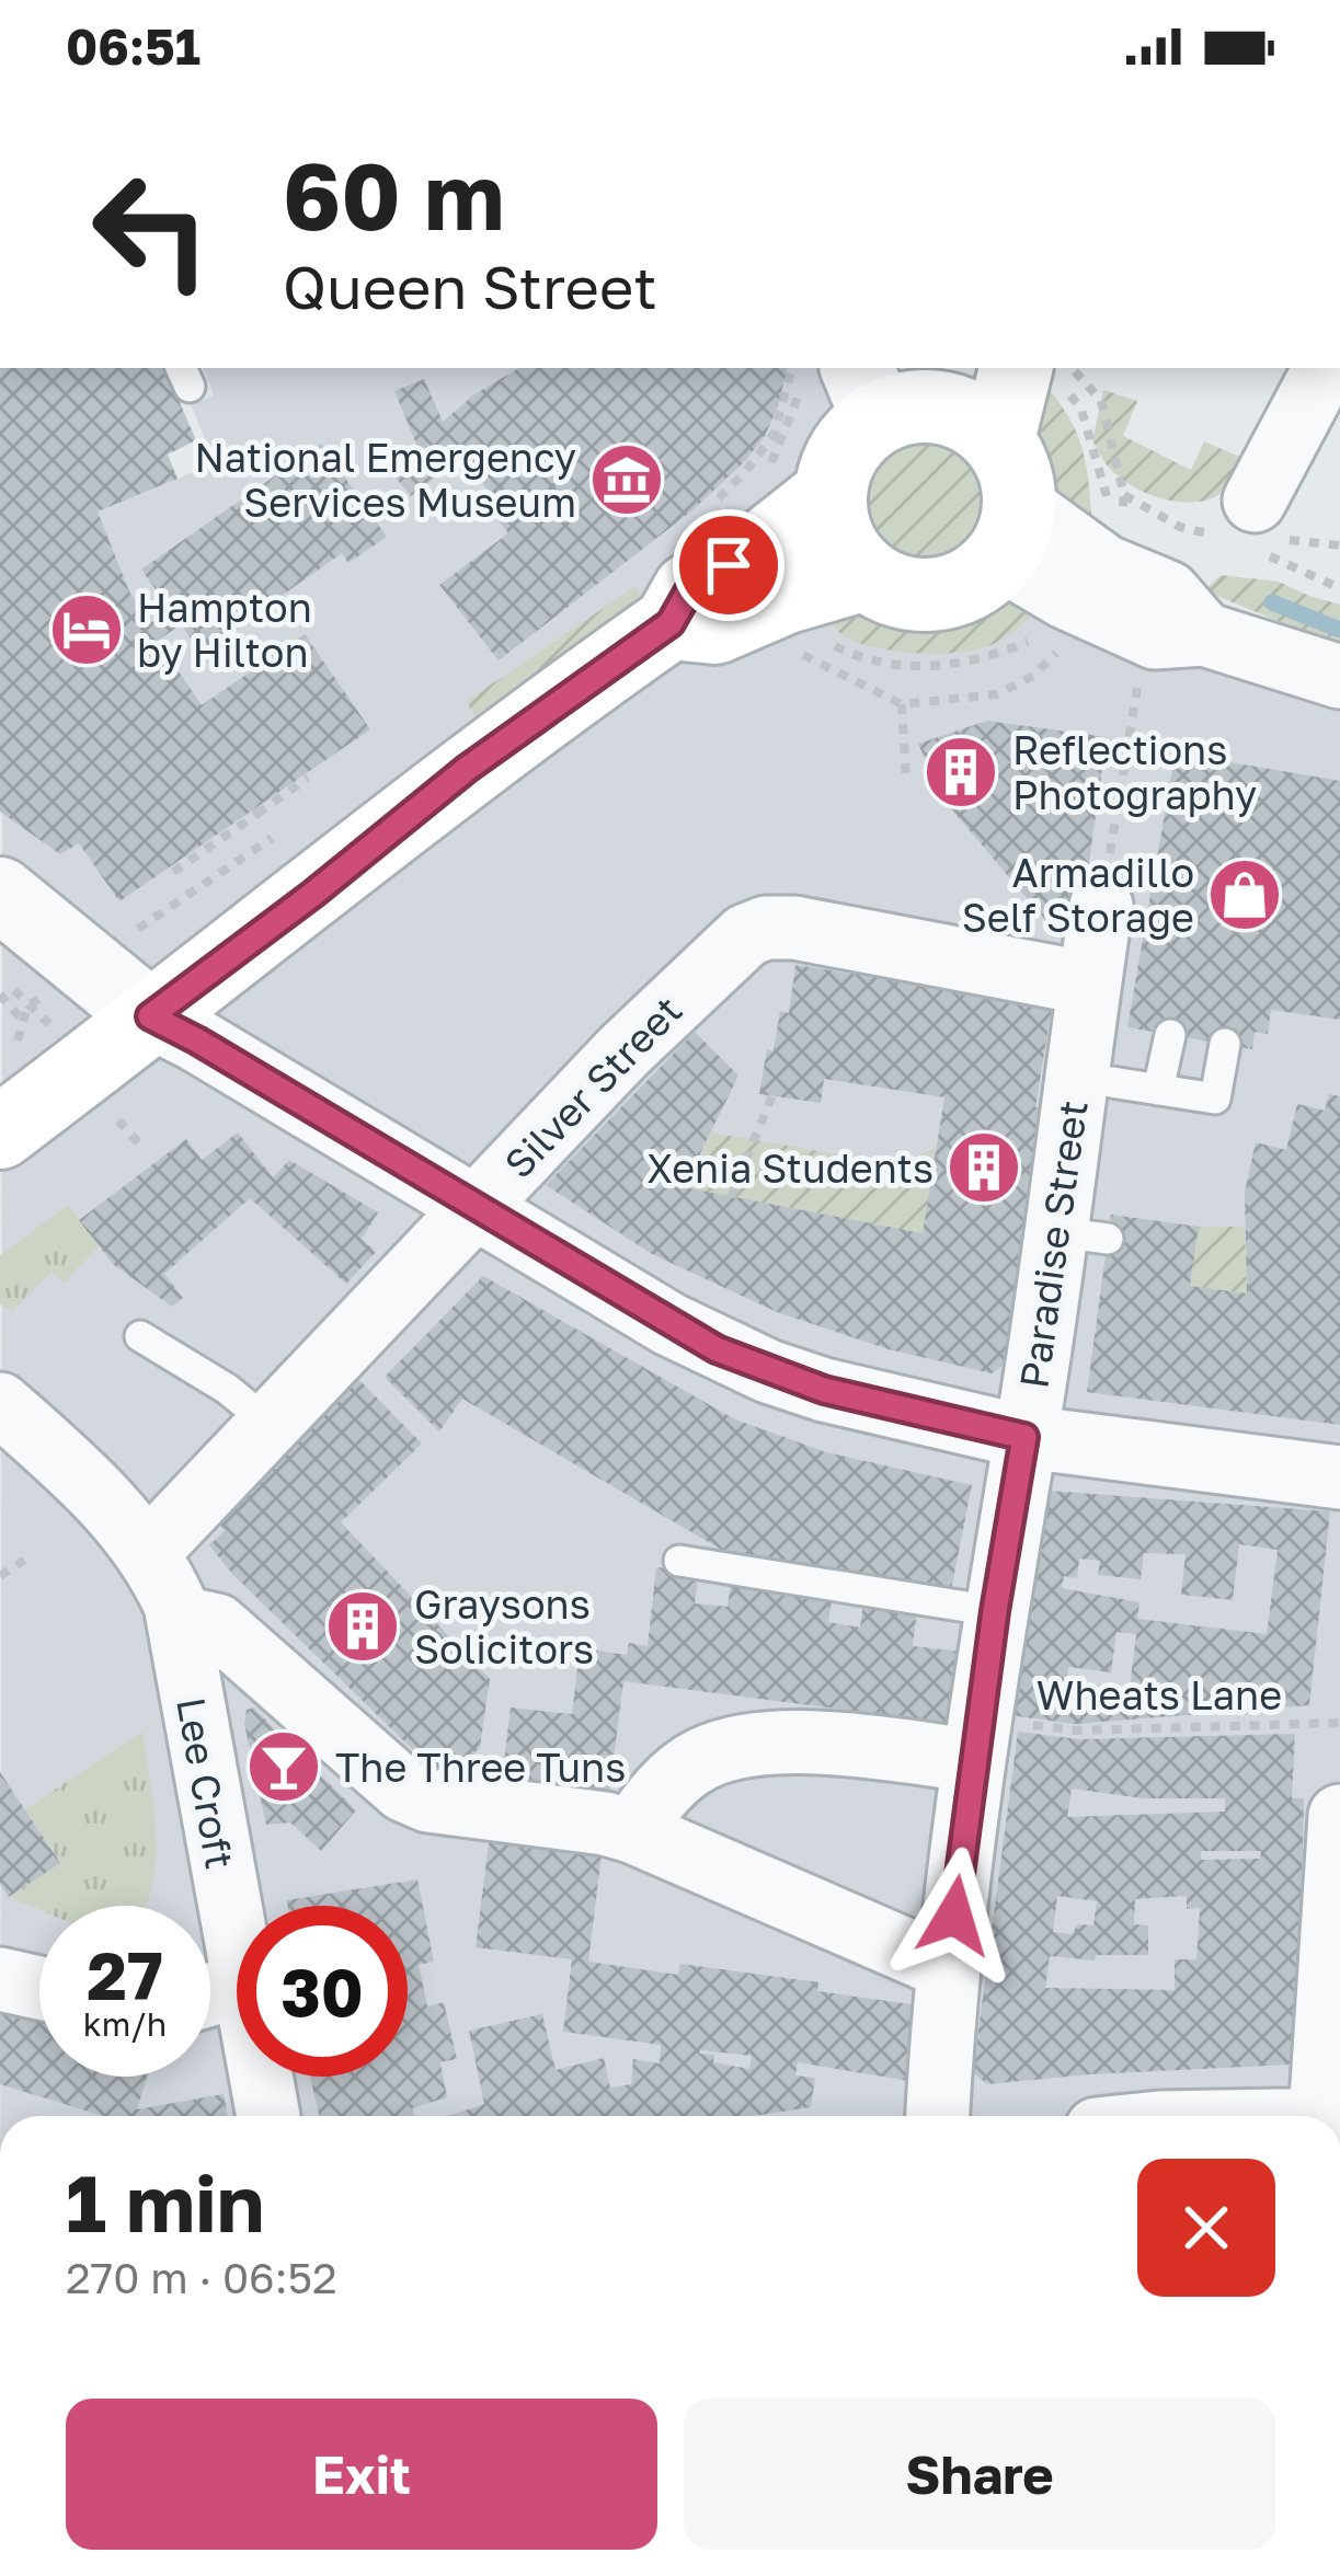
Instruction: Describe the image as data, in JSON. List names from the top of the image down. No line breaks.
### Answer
{"streets":{"street":["Silver Street","Paradise Street","Lee Croft"],"path":["Wheats Lane"]},"crossings":[["Silver Street","Paradise Street"],["Silver Street","Lee Croft"],["Paradise Street","Wheats Lane"]],"places":{"museum":["National Emergency Services Museum"],"hotel":["Hampton by Hilton"],"building":["Reflections Photography","Xenia Students","Graysons Solicitors"],"shop":["Armadillo Self Storage"],"bar":["The Three Tuns"]},"page":{"status":"06:51","turn":["60 m","Queen Street"],"speed":"27 km/h","limit":"30","heading":["1 min","270 m · 06:52"],"buttons":["Exit","Share"]}}
